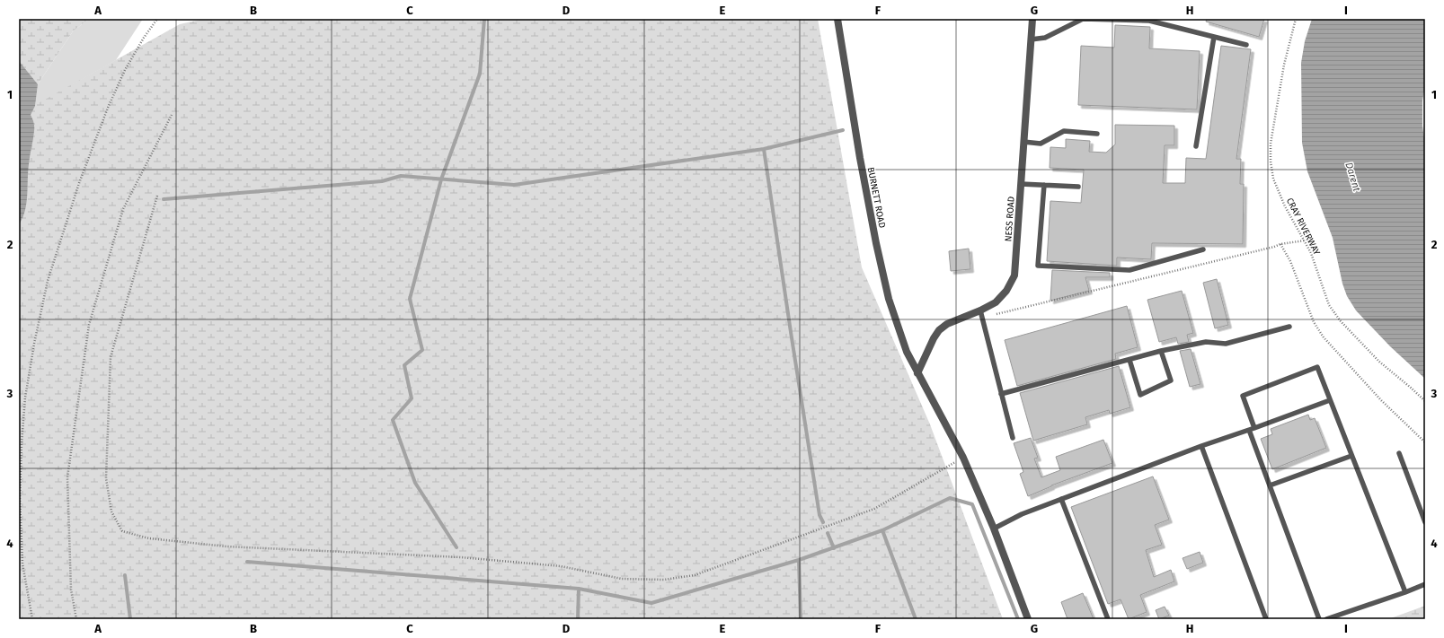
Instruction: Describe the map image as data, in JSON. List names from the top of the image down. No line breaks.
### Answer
{"streets":{"street":["BURNETT ROAD","NESS ROAD"],"path":["CRAY RIVERWAY"]},"crossings":[["BURNETT ROAD","NESS ROAD"]],"water":["Darent"],"grid":{"columns":["A","B","C","D","E","F","G","H","I"],"rows":["1","2","3","4"]}}
